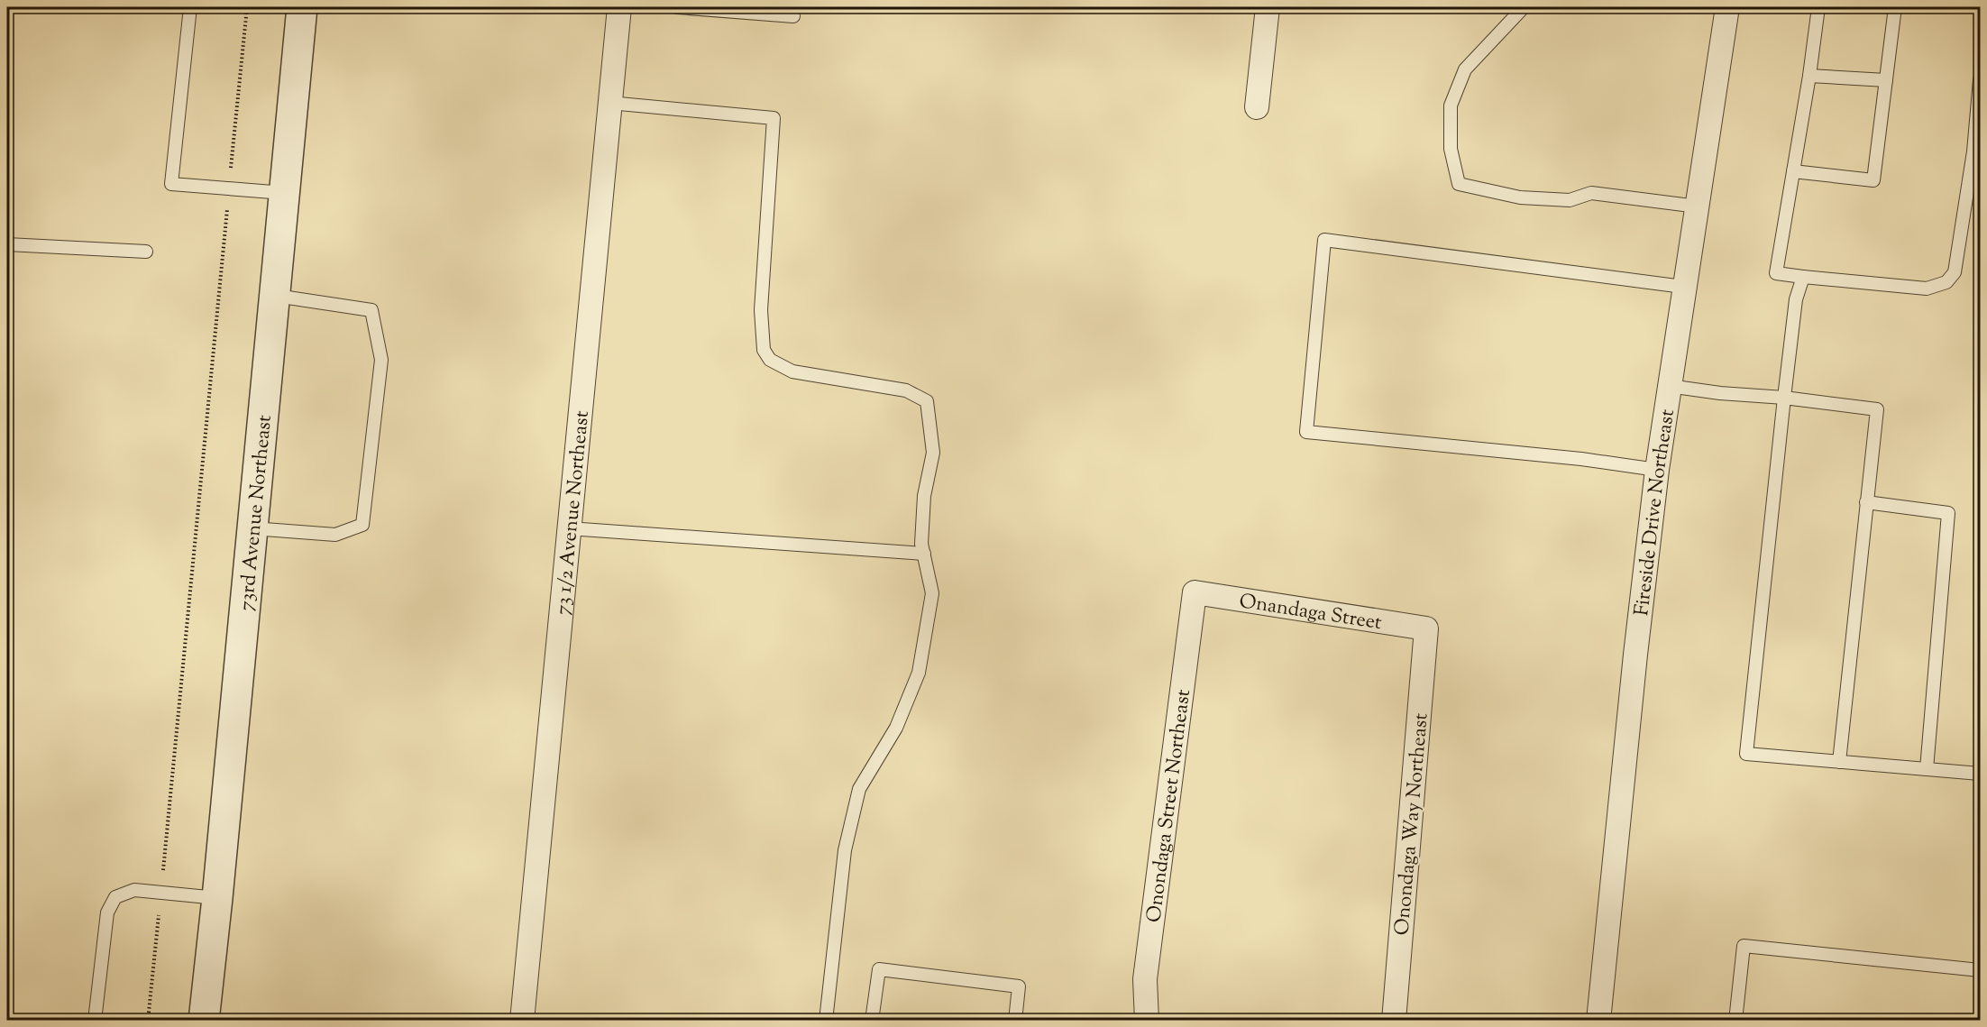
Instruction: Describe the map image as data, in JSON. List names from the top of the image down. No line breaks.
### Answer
{"streets":{"street":["Fireside Drive Northeast","73 1/2 Avenue Northeast","73rd Avenue Northeast","Onandaga Street","Onondaga Street Northeast","Onondaga Way Northeast"]},"crossings":[["Onandaga Street","Onondaga Street Northeast"],["Onandaga Street","Onondaga Way Northeast"]]}
